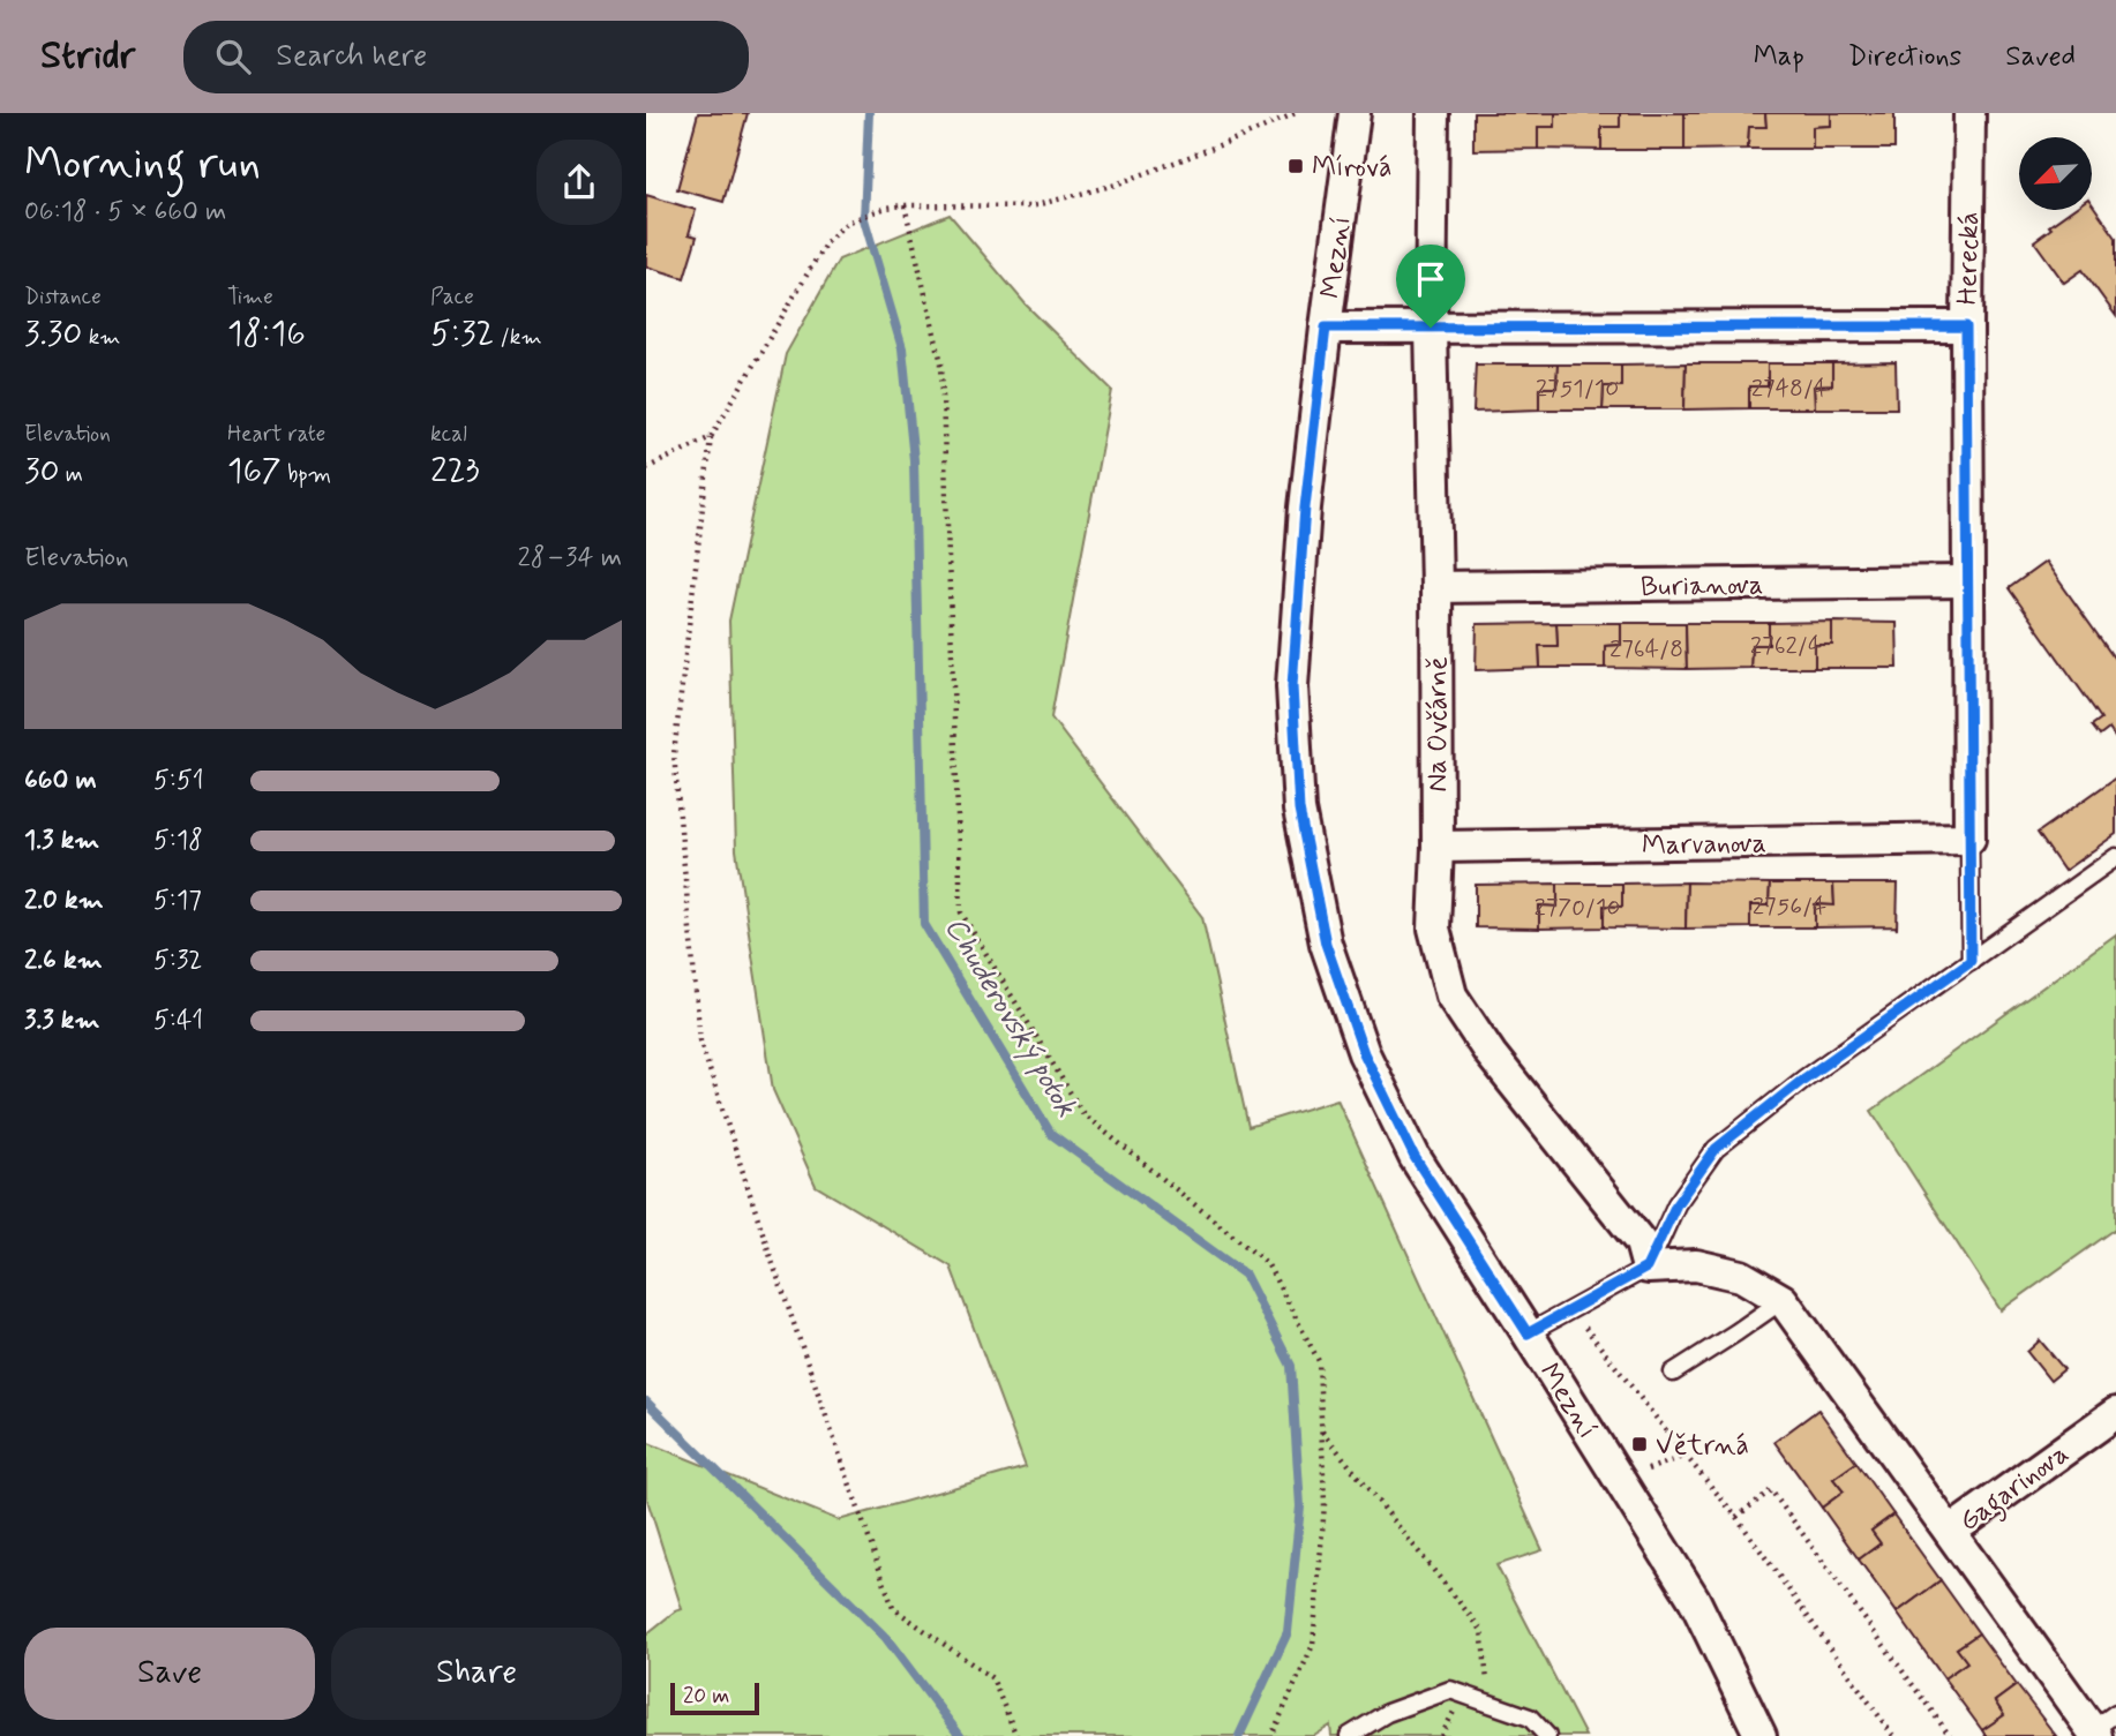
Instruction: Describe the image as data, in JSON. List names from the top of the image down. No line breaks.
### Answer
{"streets":{"street":["Mezní","Herecká","Burianova","Na Ovčárně","Marvanova","Gagarinova"]},"crossings":[["Herecká","Burianova"],["Herecká","Marvanova"],["Burianova","Na Ovčárně"],["Na Ovčárně","Marvanova"]],"water":["Chuderovský potok"],"places":{"transit":["Mírová","Větrná"]},"house_numbers":["2751/10","2748/4","2762/4","2764/8","2756/4","2770/10"],"scale_bar":"20 m","north":"bottom left","page":{"header":"Stridr","search":"Search here","nav":["Map","Directions","Saved"],"heading":["Morning run","06:18 · 5 × 660 m"],"stats":[["Distance","3.30 km"],["Time","18:16"],["Pace","5:32 /km"],["Elevation","30 m"],["Heart rate","167 bpm"],["kcal","223"]],"chart":["Elevation","28–34 m"],"list":[{"name":"660 m","note":"5:51"},{"name":"1.3 km","note":"5:18"},{"name":"2.0 km","note":"5:17"},{"name":"2.6 km","note":"5:32"},{"name":"3.3 km","note":"5:41"}],"buttons":["Save","Share"],"scale":"20 m"}}
